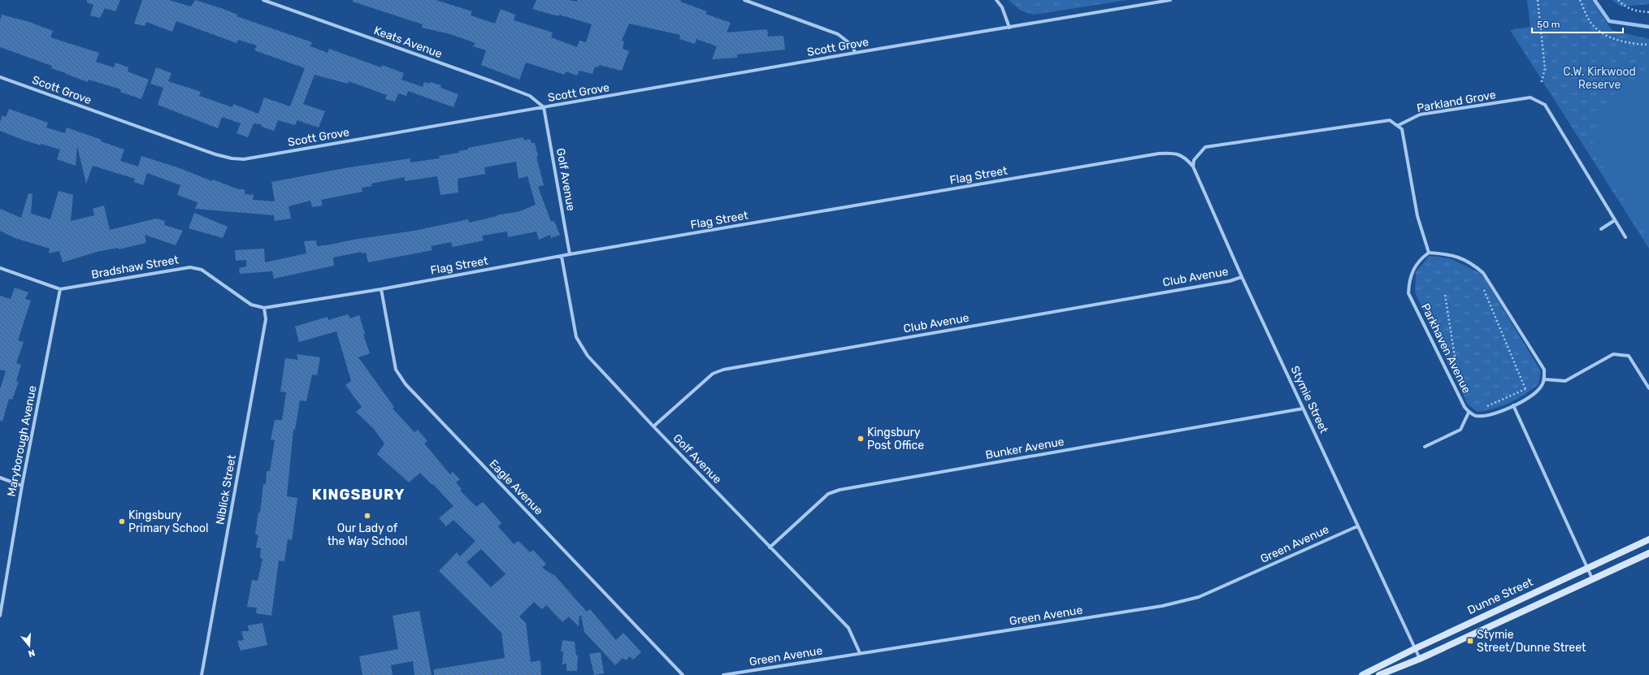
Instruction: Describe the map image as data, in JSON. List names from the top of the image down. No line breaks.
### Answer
{"streets":{"main road":["Dunne Street"],"street":["Keats Avenue","Scott Grove","Parkland Grove","Flag Street","Golf Avenue","Bradshaw Street","Club Avenue","Parkhaven Avenue","Stymie Street","Maryborough Avenue","Bunker Avenue","Eagle Avenue","Niblick Street","Green Avenue"]},"crossings":[["Keats Avenue","Scott Grove"],["Keats Avenue","Golf Avenue"],["Scott Grove","Golf Avenue"],["Flag Street","Golf Avenue"],["Flag Street","Bradshaw Street"],["Flag Street","Stymie Street"],["Flag Street","Eagle Avenue"],["Flag Street","Niblick Street"],["Golf Avenue","Club Avenue"],["Golf Avenue","Bunker Avenue"],["Golf Avenue","Green Avenue"],["Bradshaw Street","Maryborough Avenue"],["Bradshaw Street","Niblick Street"],["Club Avenue","Stymie Street"],["Stymie Street","Bunker Avenue"],["Stymie Street","Green Avenue"],["Stymie Street","Dunne Street"]],"districts":["KINGSBURY"],"parks":["C.W. Kirkwood Reserve"],"places":{"other":["Kingsbury Post Office","Our Lady of the Way School","Kingsbury Primary School"],"transit":["Stymie Street/Dunne Street"]},"scale_bar":"50 m","north":"bottom"}
